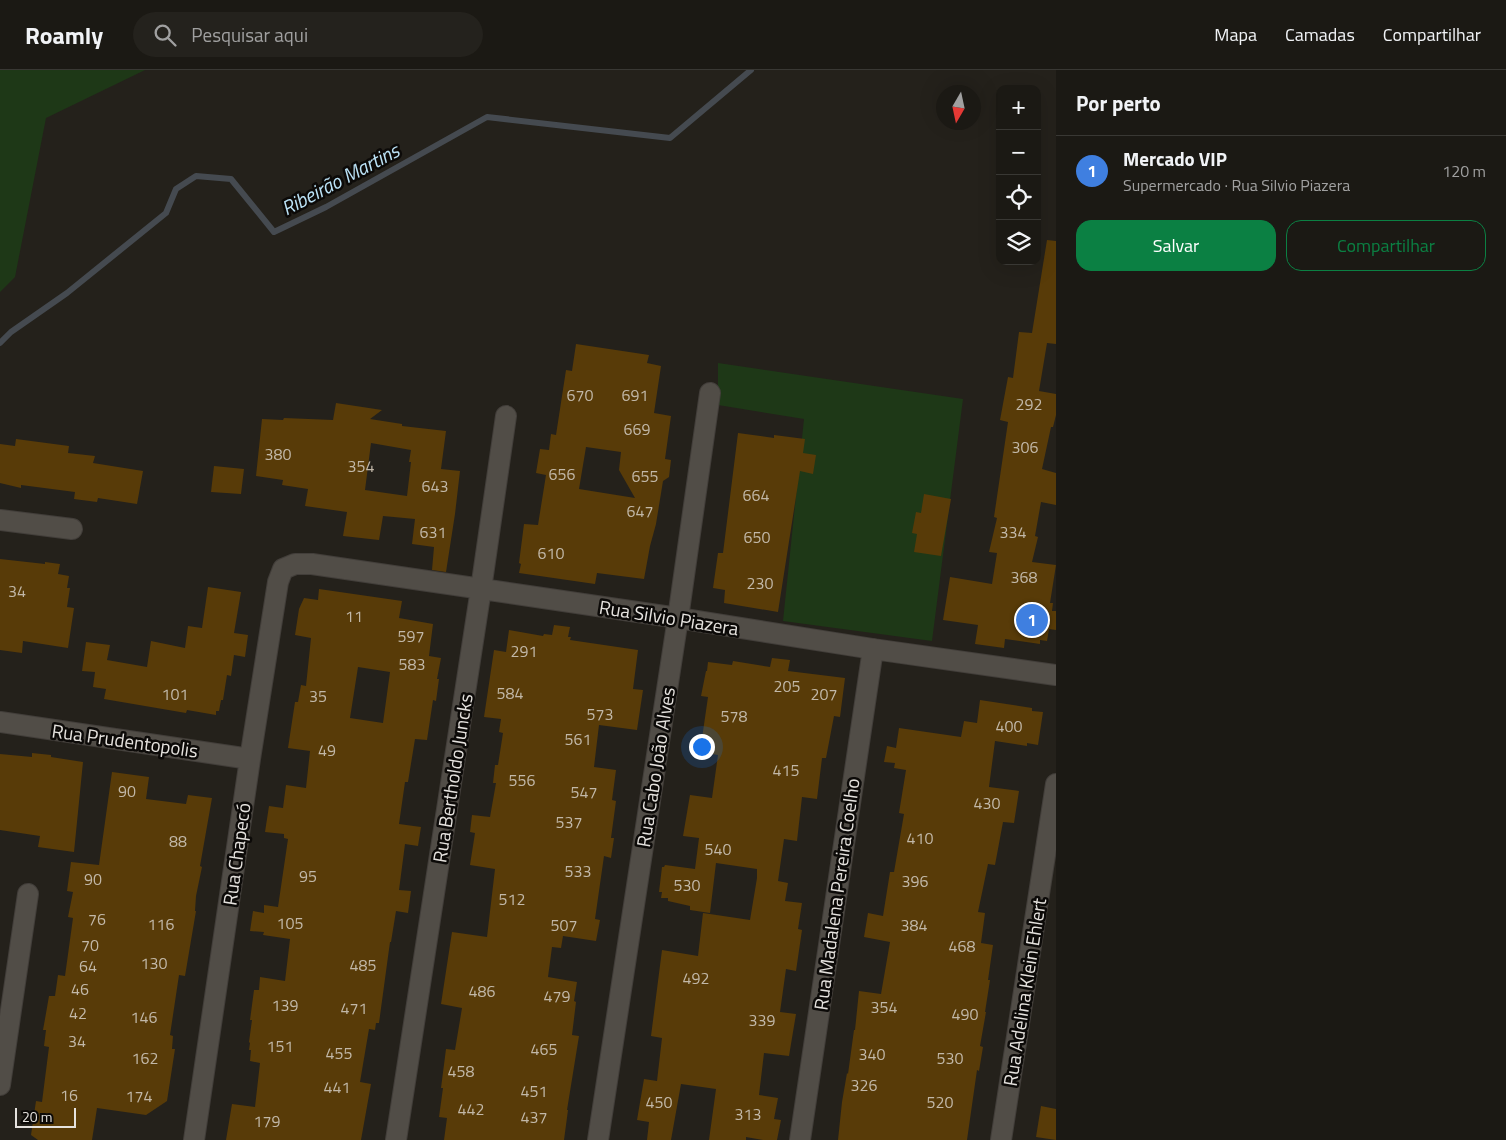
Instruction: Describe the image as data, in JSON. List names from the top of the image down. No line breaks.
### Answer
{"streets":{"street":["Rua Silvio Piazera","Rua Prudentopolis","Rua Cabo João Alves","Rua Bertholdo Juncks","Rua Chapecó","Rua Madalena Pereira Coelho","Rua Adelina Klein Ehlert"]},"crossings":[["Rua Silvio Piazera","Rua Cabo João Alves"],["Rua Silvio Piazera","Rua Bertholdo Juncks"],["Rua Silvio Piazera","Rua Chapecó"],["Rua Silvio Piazera","Rua Madalena Pereira Coelho"],["Rua Prudentopolis","Rua Chapecó"]],"water":["Ribeirão Martins"],"house_numbers":["670","691","292","669","306","380","354","656","655","643","664","647","631","334","650","610","368","230","34","11","597","291","583","205","584","101","207","35","573","578","400","561","49","415","556","90","547","430","537","410","88","540","533","95","90","396","530","512","76","105","116","507","384","70","468","130","485","64","492","46","486","479","139","354","471","42","490","146","339","34","151","465","455","340","162","530","458","326","441","451","16","174","450","520","442","313","437","179"],"scale_bar":"20 m","north":"bottom","page":{"header":"Roamly","search":"Pesquisar aqui","nav":["Mapa","Camadas","Compartilhar"],"heading":"Por perto","map_buttons":["+","−"],"list":[{"mark":"1","name":"Mercado VIP","note":"Supermercado · Rua Silvio Piazera","value":"120 m"}],"buttons":["Salvar","Compartilhar"],"pins":"1","scale":"20 m"}}
